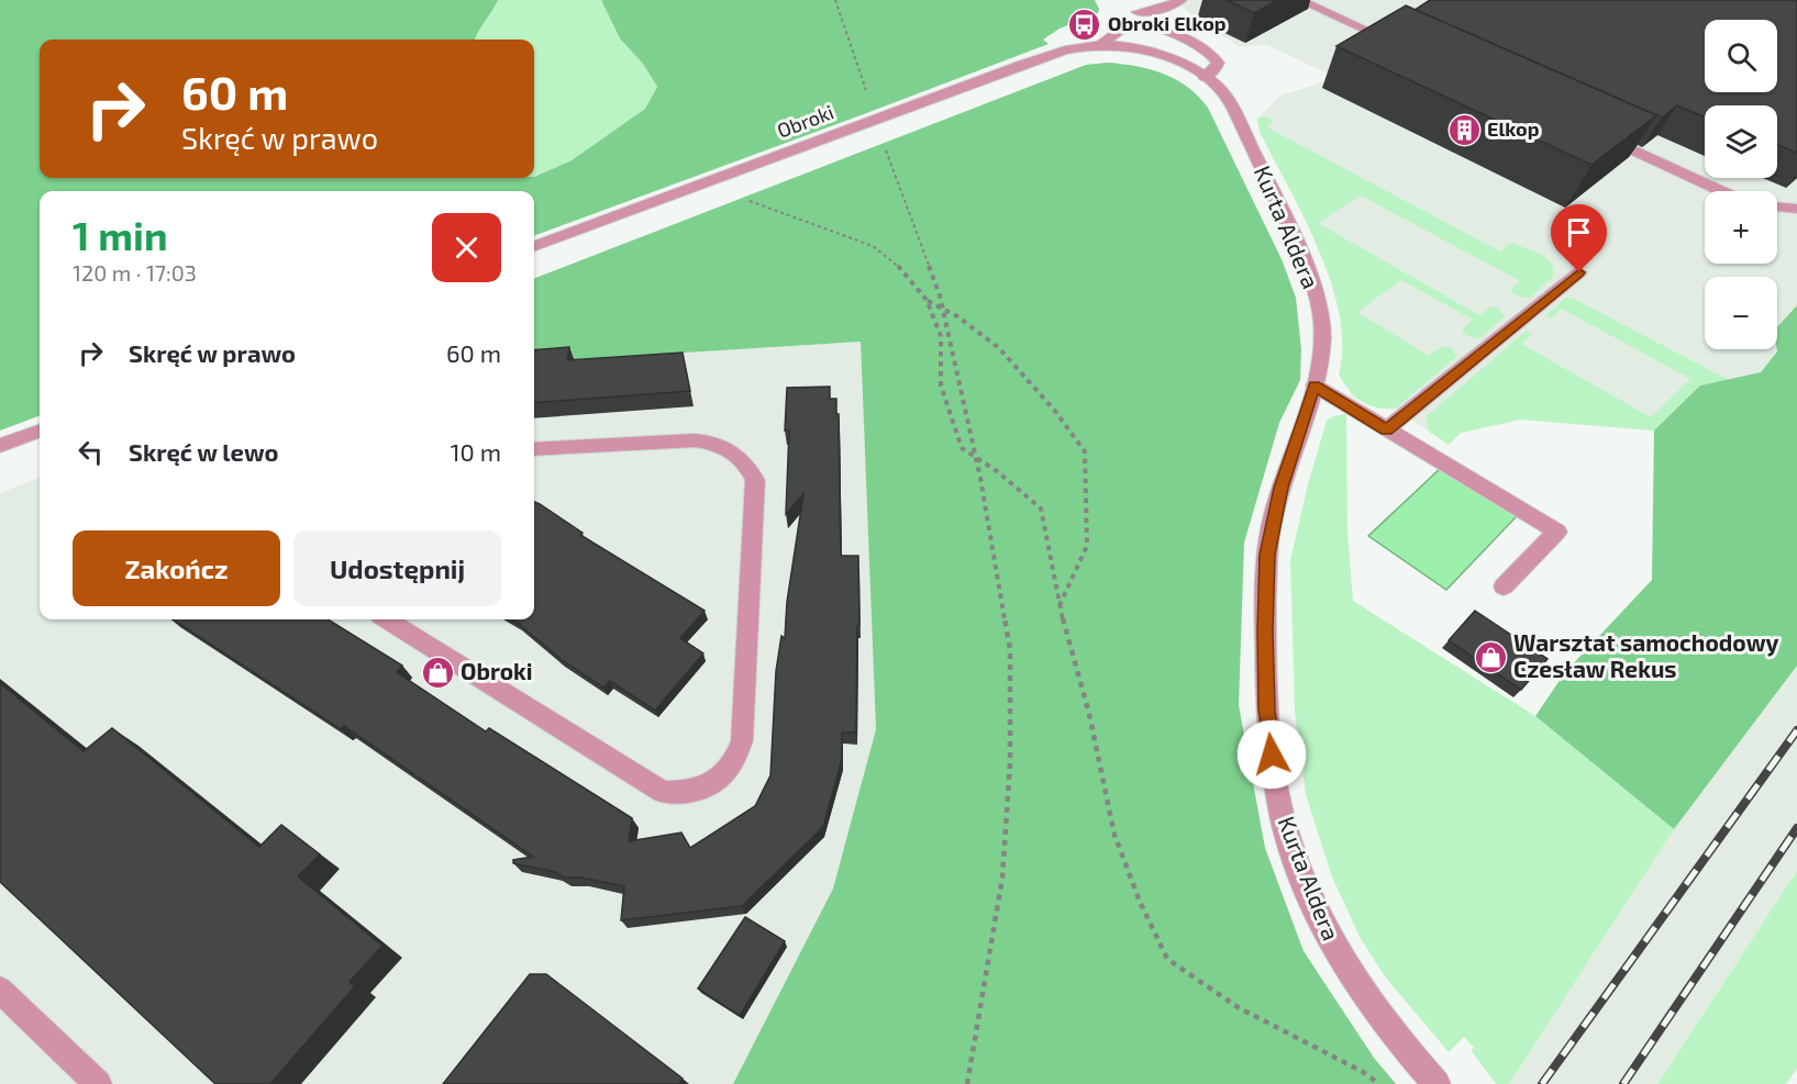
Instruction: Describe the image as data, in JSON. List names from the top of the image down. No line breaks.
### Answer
{"streets":{"street":["Obroki","Kurta Aldera"]},"crossings":[["Obroki","Kurta Aldera"]],"places":{"bus stop":["Obroki Elkop"],"building":["Elkop"],"shop":["Warsztat samochodowy Czesław Rekus","Obroki"]},"page":{"map_buttons":["+","−"],"turn":["60 m","Skręć w prawo"],"heading":["1 min","120 m · 17:03"],"list":[{"name":"Skręć w prawo","value":"60 m"},{"name":"Skręć w lewo","value":"10 m"}],"buttons":["Zakończ","Udostępnij"]}}
